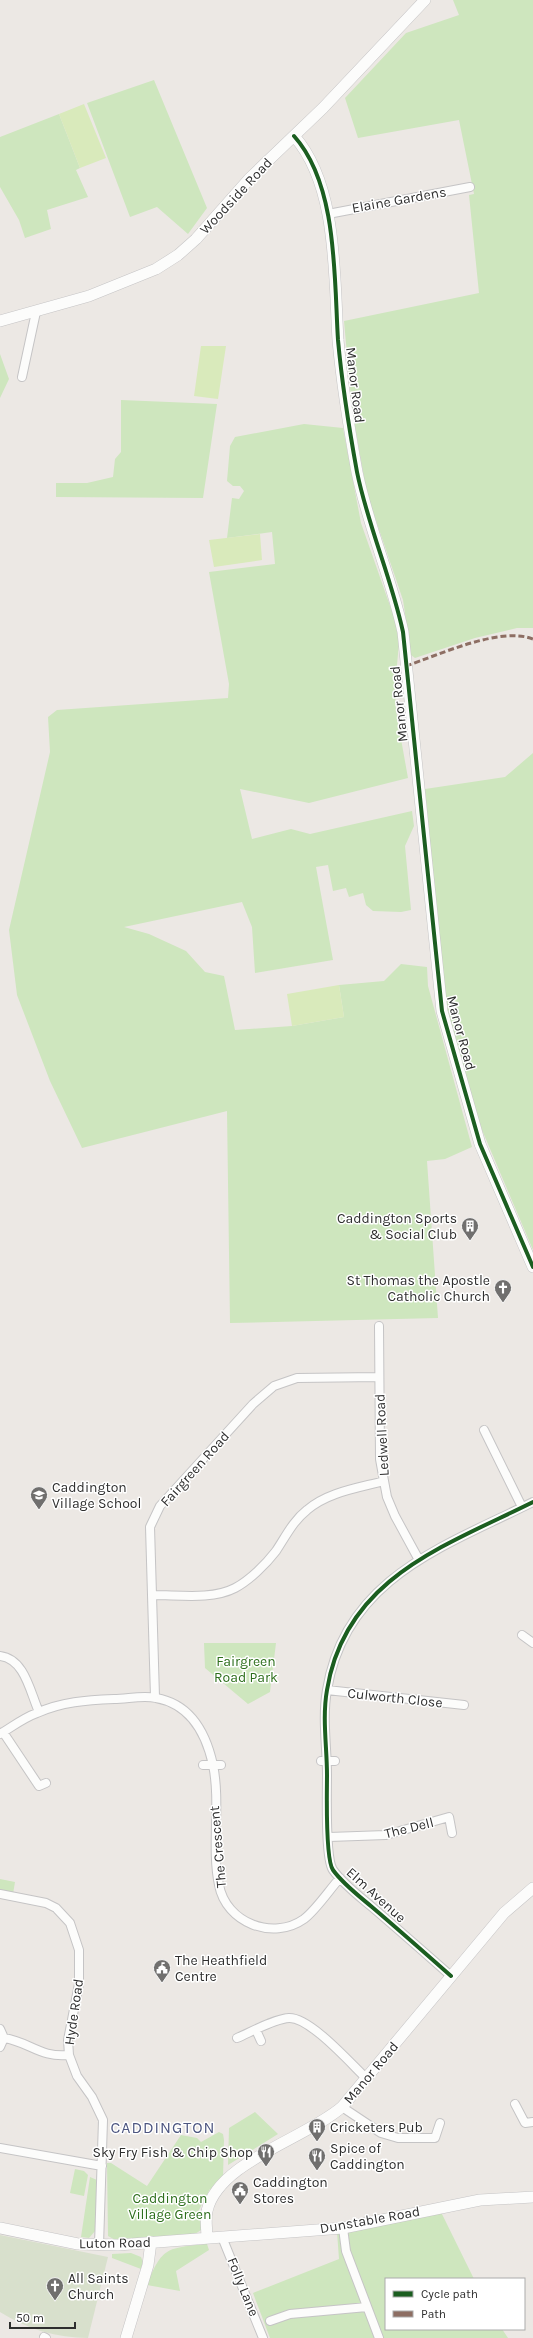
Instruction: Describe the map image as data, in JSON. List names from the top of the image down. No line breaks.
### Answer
{"streets":{"street":["Woodside Road","Elaine Gardens","Manor Road","Ledwell Road","Fairgreen Road","Culworth Close","The Dell","The Crescent","Elm Avenue","Hyde Road","Dunstable Road","Luton Road","Folly Lane"]},"crossings":[["Woodside Road","Manor Road"],["Elaine Gardens","Manor Road"],["Manor Road","Elm Avenue"],["Manor Road","Dunstable Road"],["Manor Road","Luton Road"],["Ledwell Road","Fairgreen Road"],["Ledwell Road","Elm Avenue"],["Fairgreen Road","The Crescent"],["Culworth Close","Elm Avenue"],["The Dell","Elm Avenue"],["The Crescent","Elm Avenue"],["Hyde Road","Luton Road"],["Dunstable Road","Luton Road"],["Dunstable Road","Folly Lane"]],"districts":["CADDINGTON"],"parks":["Fairgreen Road Park","Caddington Village Green"],"places":{"building":["Caddington Sports & Social Club","Cricketers Pub"],"church":["St Thomas the Apostle Catholic Church","All Saints Church"],"school or university":["Caddington Village School"],"public building":["The Heathfield Centre","Caddington Stores"],"restaurant":["Sky Fry Fish & Chip Shop","Spice of Caddington"]},"legend":["Cycle path","Path"],"scale_bar":"50 m"}
